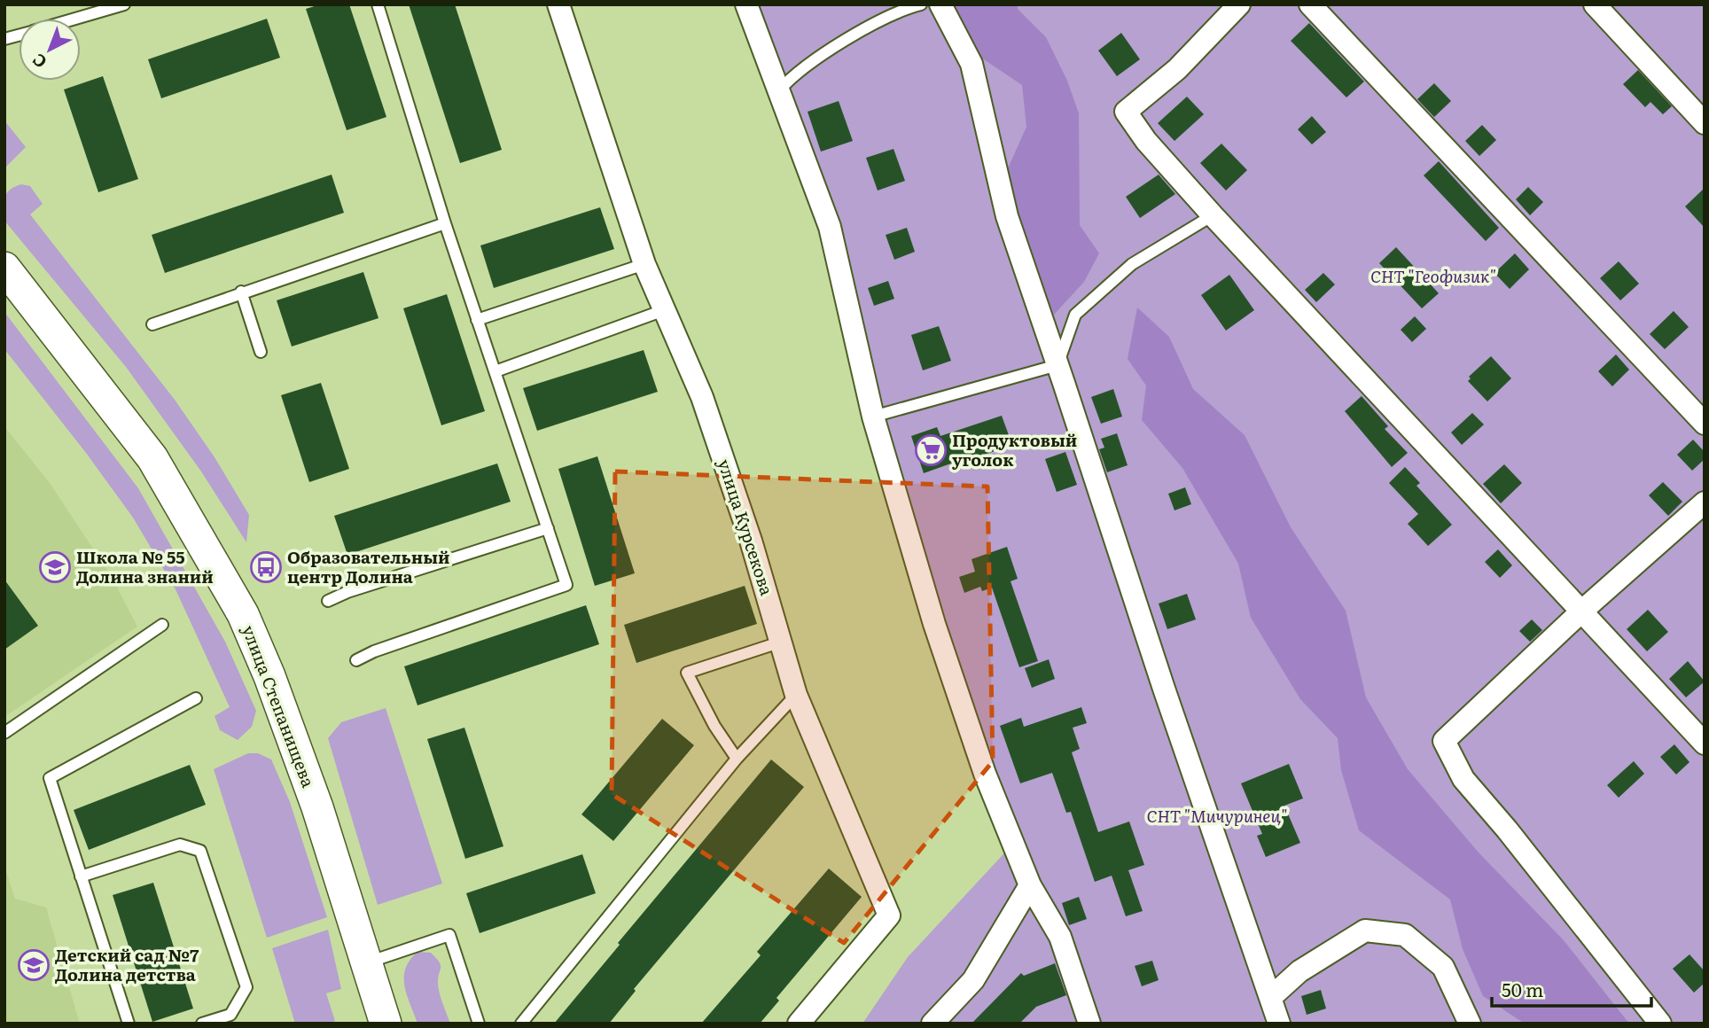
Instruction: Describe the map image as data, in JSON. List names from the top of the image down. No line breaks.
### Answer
{"streets":{"street":["улица Курсекова","улица Степанищева"]},"parks":["СНТ \"Геофизик\"","СНТ \"Мичуринец\""],"places":{"supermarket":["Продуктовый уголок"],"school or university":["Школа № 55 Долина знаний","Детский сад №7 Долина детства"],"bus stop":["Образовательный центр Долина"]},"scale_bar":"50 m","north":"bottom left"}
